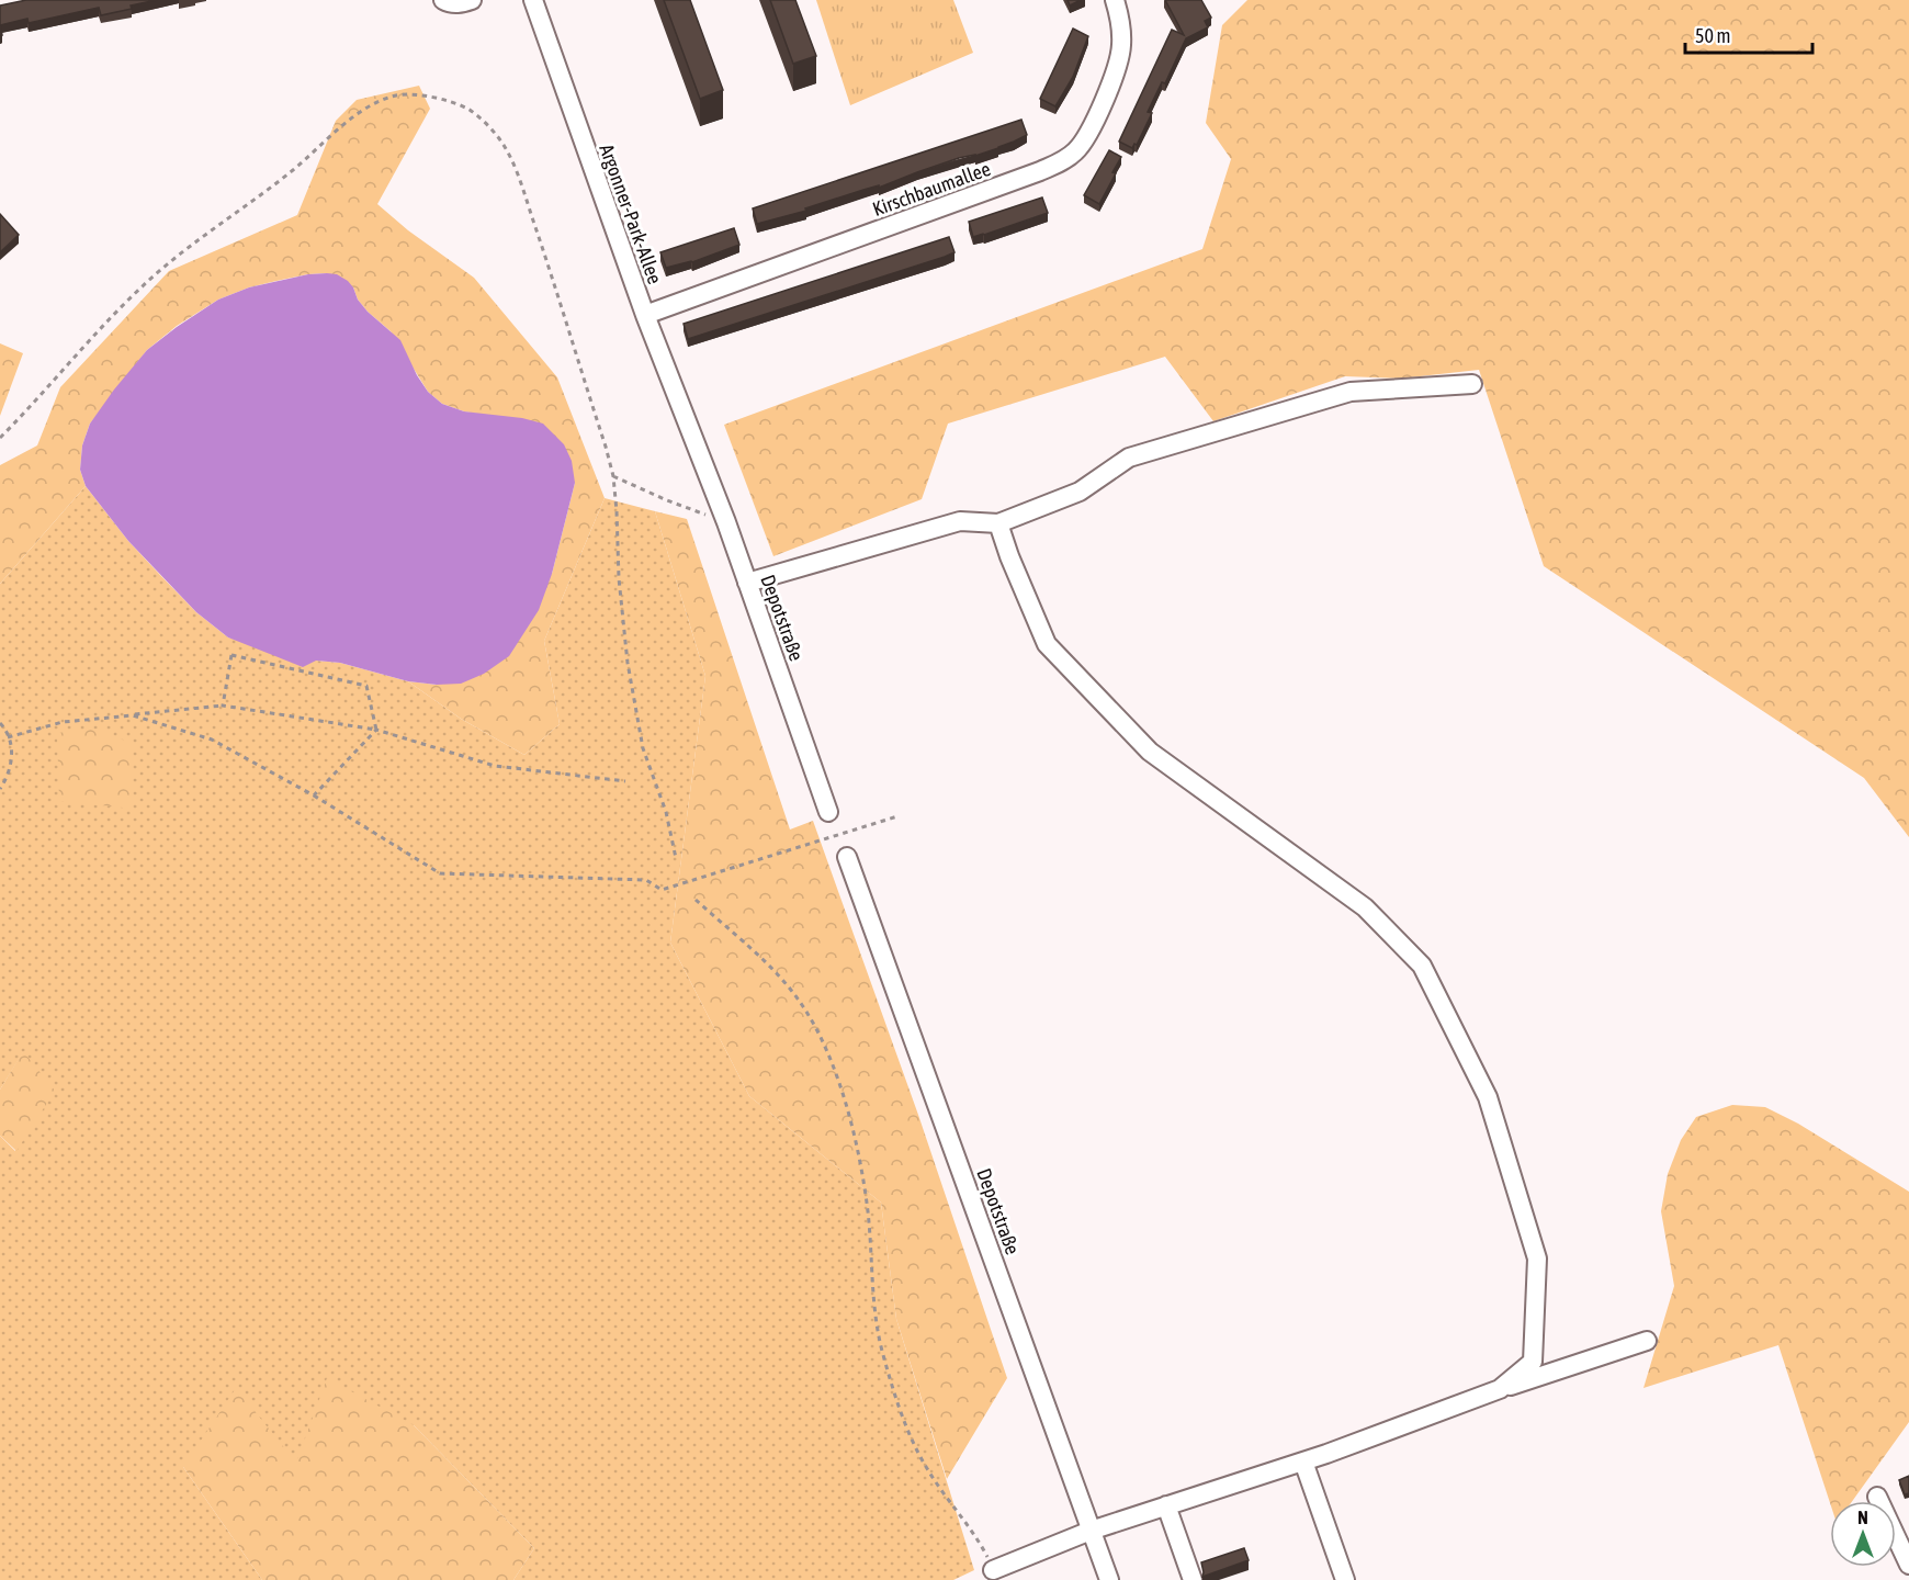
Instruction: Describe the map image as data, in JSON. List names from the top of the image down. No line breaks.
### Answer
{"streets":{"street":["Kirschbaumallee","Argonner-Park-Allee","Depotstraße"]},"crossings":[["Kirschbaumallee","Argonner-Park-Allee"],["Argonner-Park-Allee","Depotstraße"]],"scale_bar":"50 m","north":"top"}
